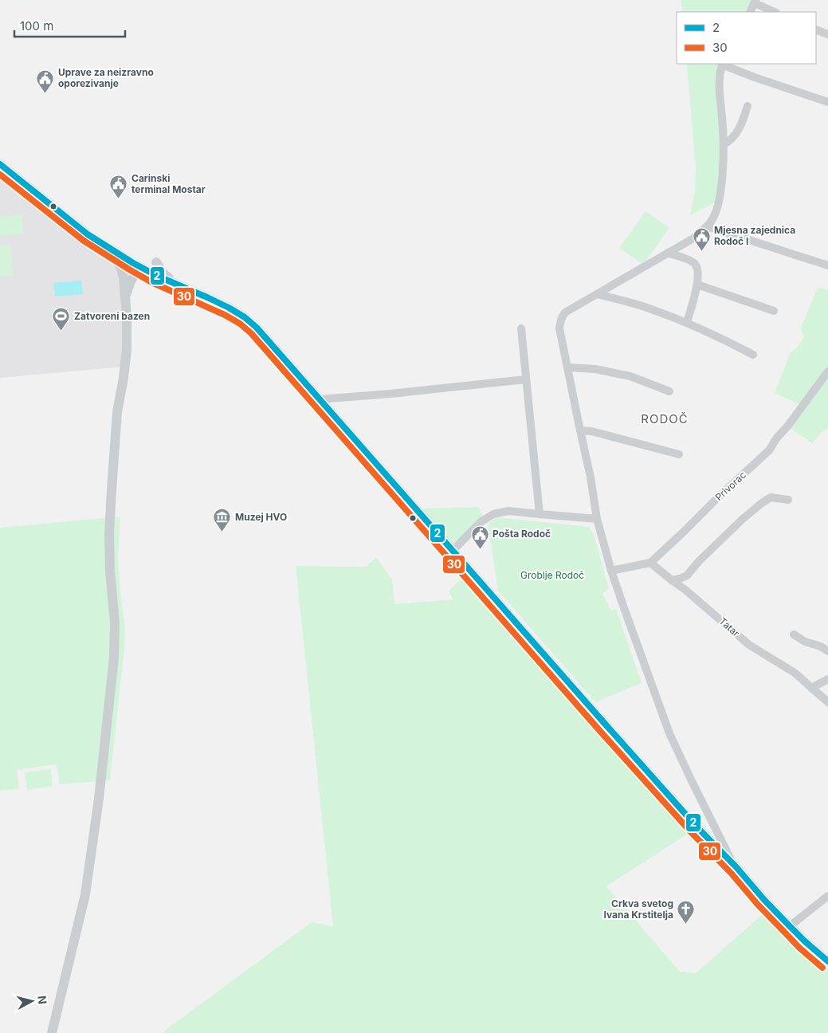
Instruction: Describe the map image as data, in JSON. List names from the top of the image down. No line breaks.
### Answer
{"streets":{"street":["Privorac","Tatar"]},"crossings":[["Privorac","Tatar"]],"districts":["RODOČ"],"parks":["Groblje Rodoč"],"places":{"public building":["Uprave za neizravno oporezivanje","Carinski terminal Mostar","Mjesna zajednica Rodoč I","Pošta Rodoč"],"sports":["Zatvoreni bazen"],"museum":["Muzej HVO"],"church":["Crkva svetog Ivana Krstitelja"]},"lines":["transit line 2","transit line 30"],"legend":["2","30"],"scale_bar":"100 m","north":"right"}
